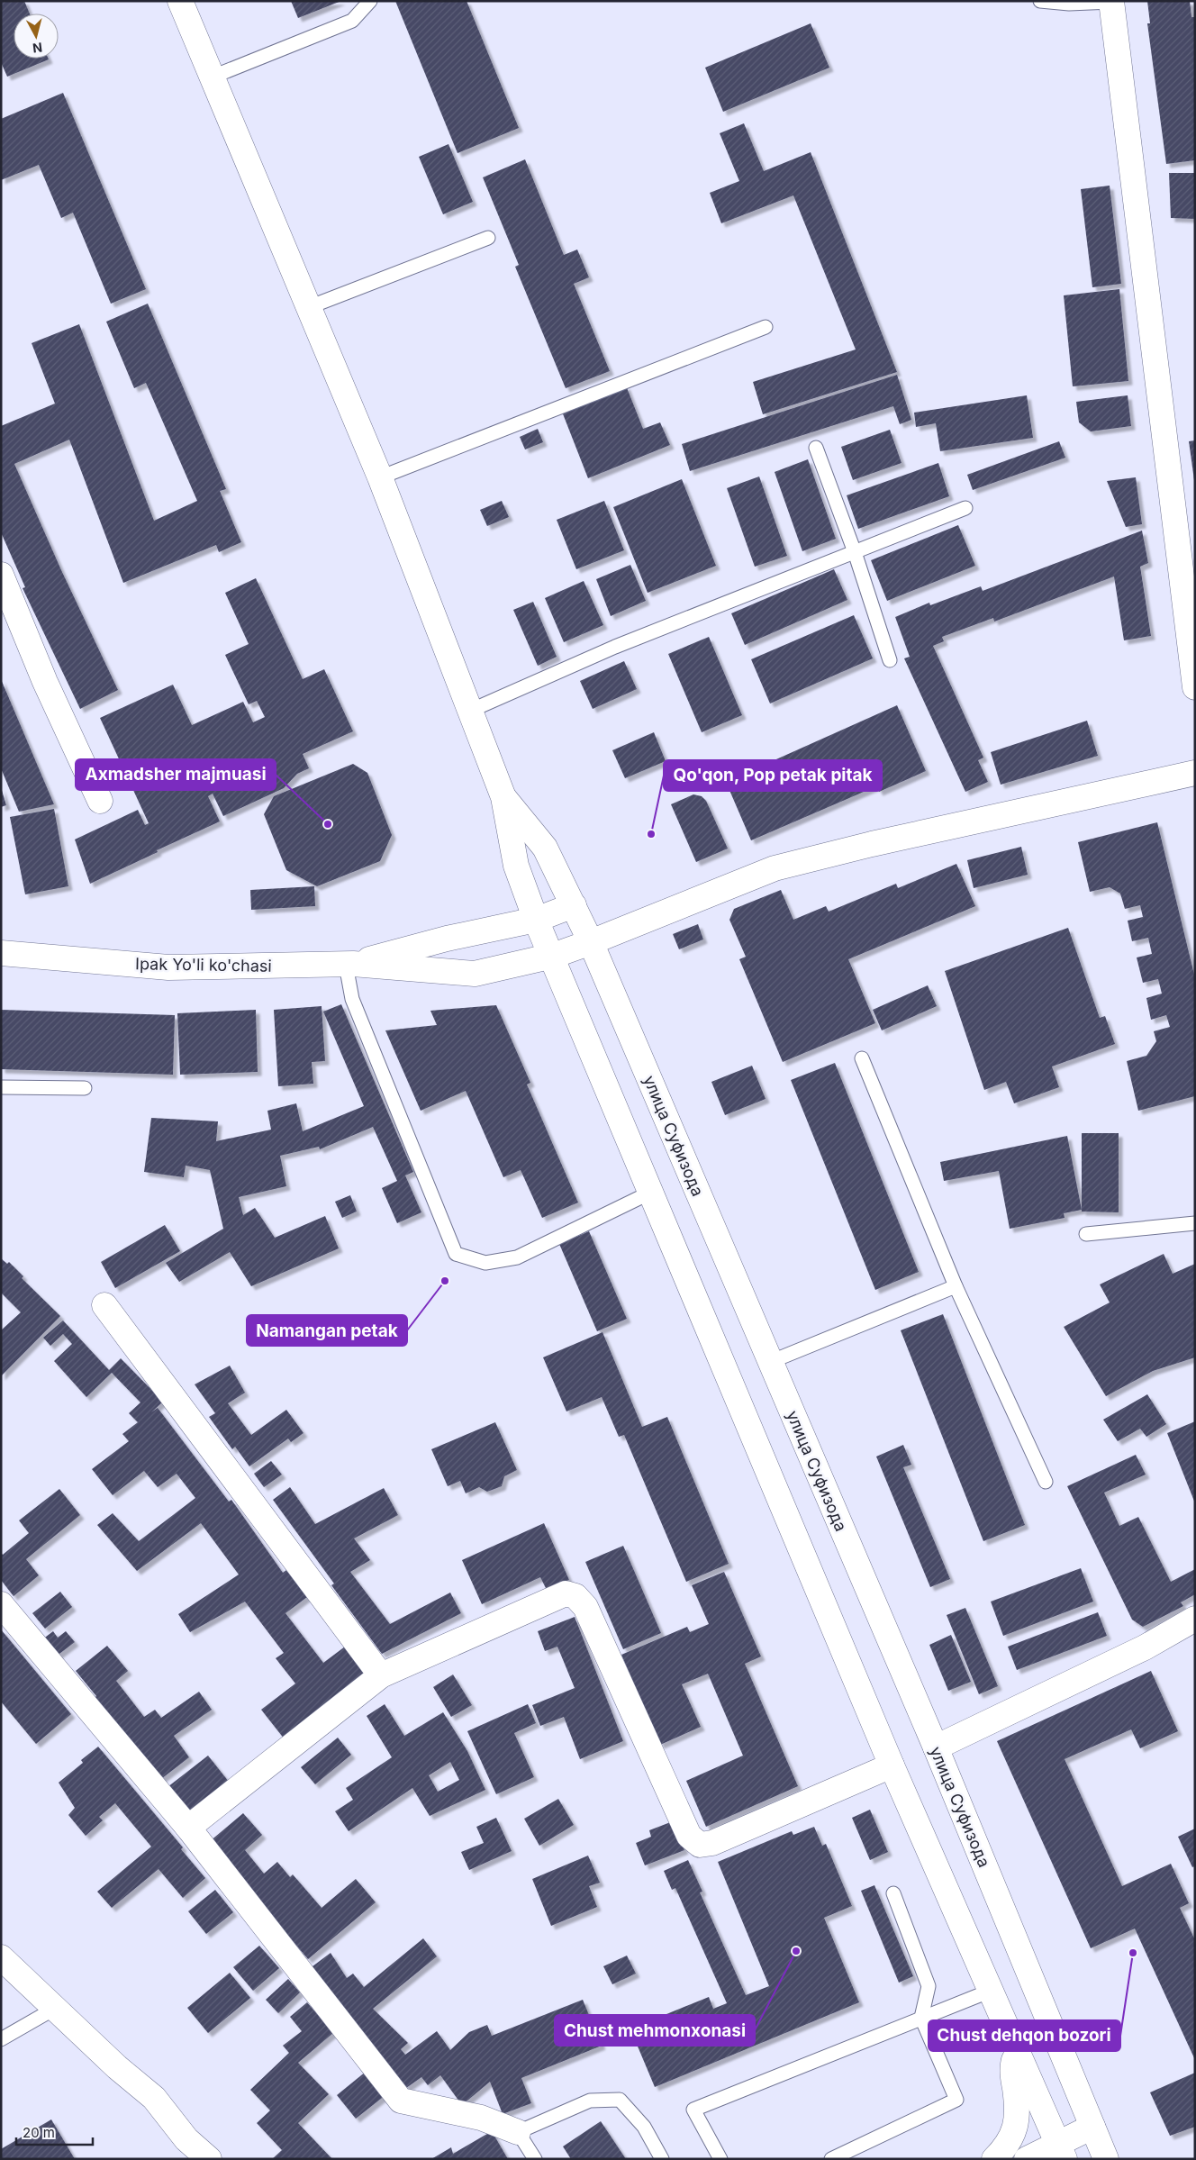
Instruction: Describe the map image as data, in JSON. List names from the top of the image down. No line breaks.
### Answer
{"streets":{"main road":["Ipak Yo'li ko'chasi","улица Суфизода"]},"crossings":[["Ipak Yo'li ko'chasi","улица Суфизода"]],"places":["Axmadsher majmuasi","Qo'qon, Pop petak pitak","Namangan petak","Chust mehmonxonasi","Chust dehqon bozori"],"scale_bar":"20 m","north":"bottom"}
